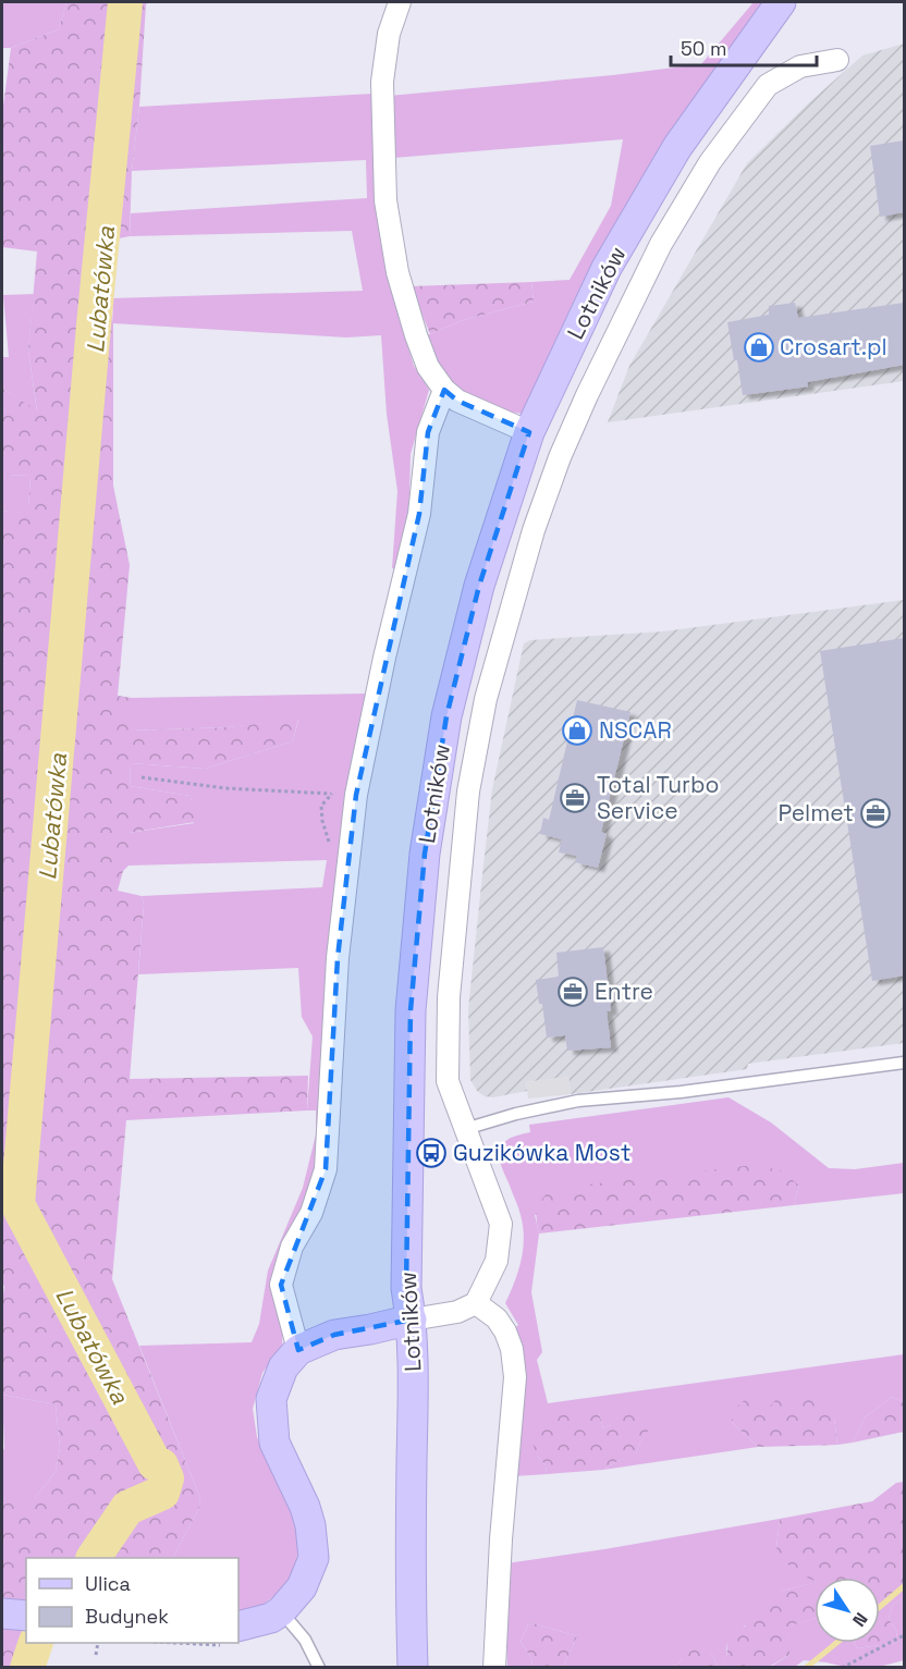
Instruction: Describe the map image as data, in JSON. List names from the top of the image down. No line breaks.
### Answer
{"streets":{"street":["Lotników"]},"water":["Lubatówka"],"places":{"shop":["Crosart.pl","NSCAR"],"office":["Total Turbo Service","Pelmet","Entre"],"bus stop":["Guzikówka Most"]},"legend":["Ulica","Budynek"],"scale_bar":"50 m","north":"bottom right"}
